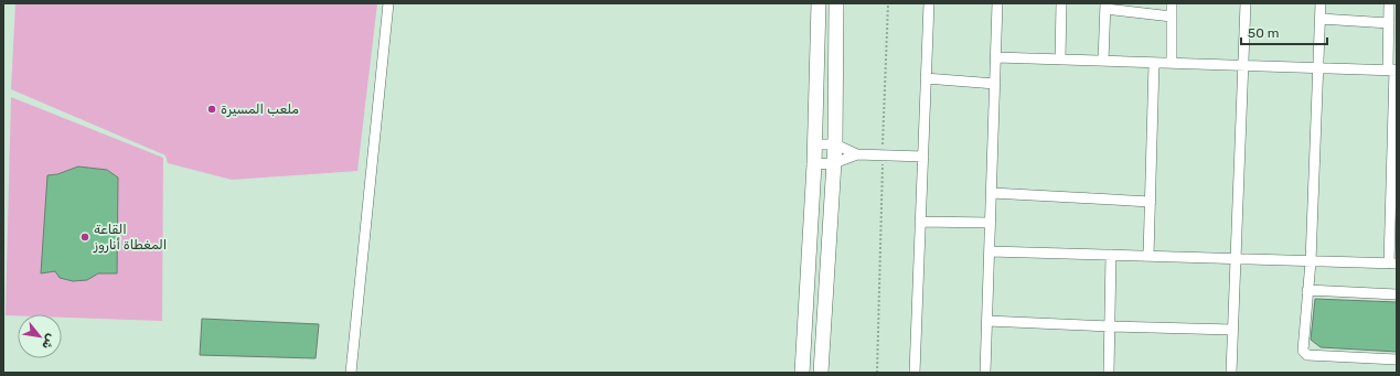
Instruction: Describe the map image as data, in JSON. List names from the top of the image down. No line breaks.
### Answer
{"places":["ملعب المسيرة","القاعة المغطاة أناروز"],"scale_bar":"50 m","north":"bottom right"}
